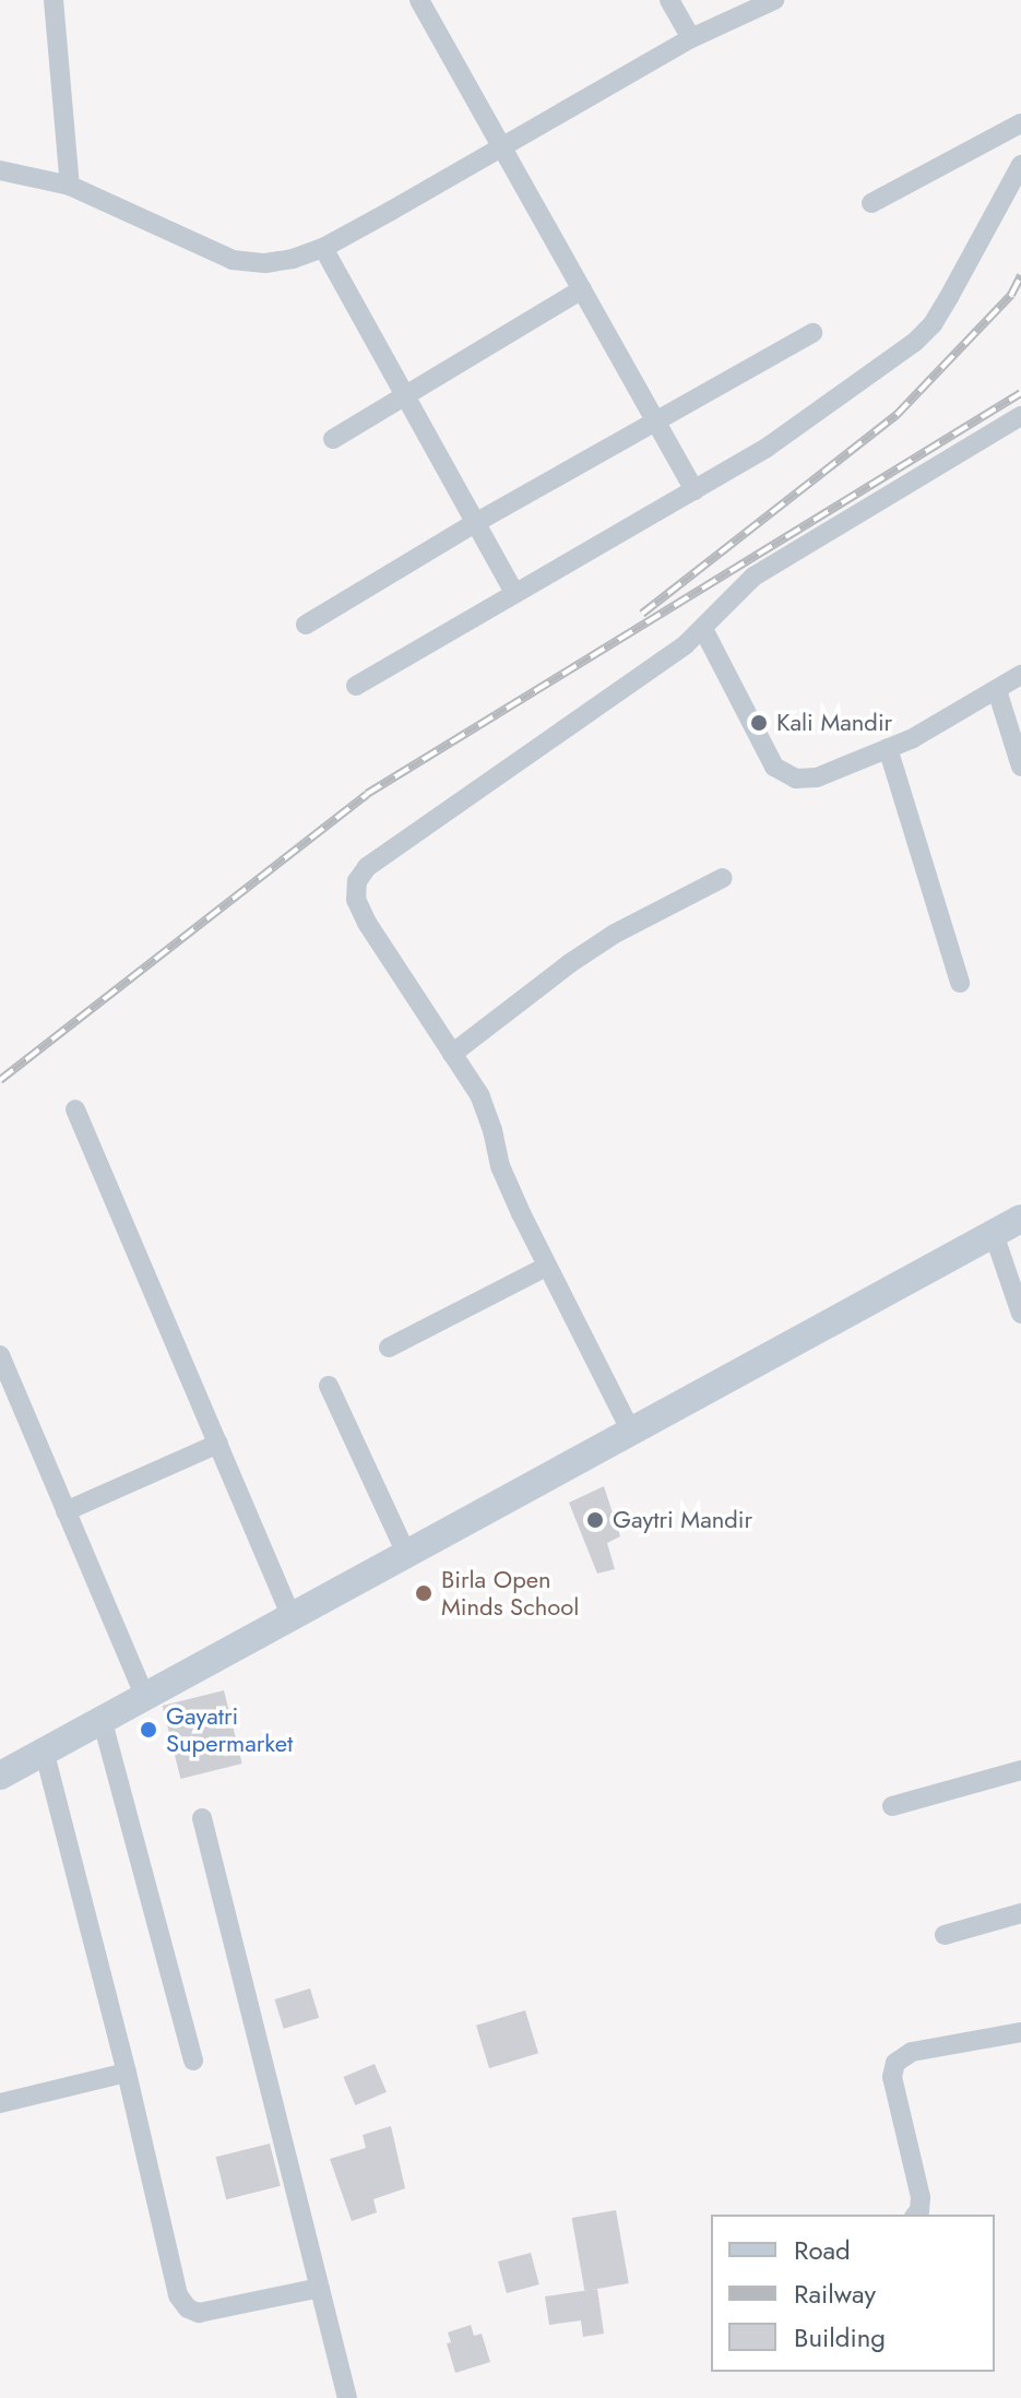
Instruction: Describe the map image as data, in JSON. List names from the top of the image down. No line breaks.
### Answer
{"places":["Kali Mandir","Gaytri Mandir","Birla Open Minds School","Gayatri Supermarket"],"legend":["Road","Railway","Building"]}
